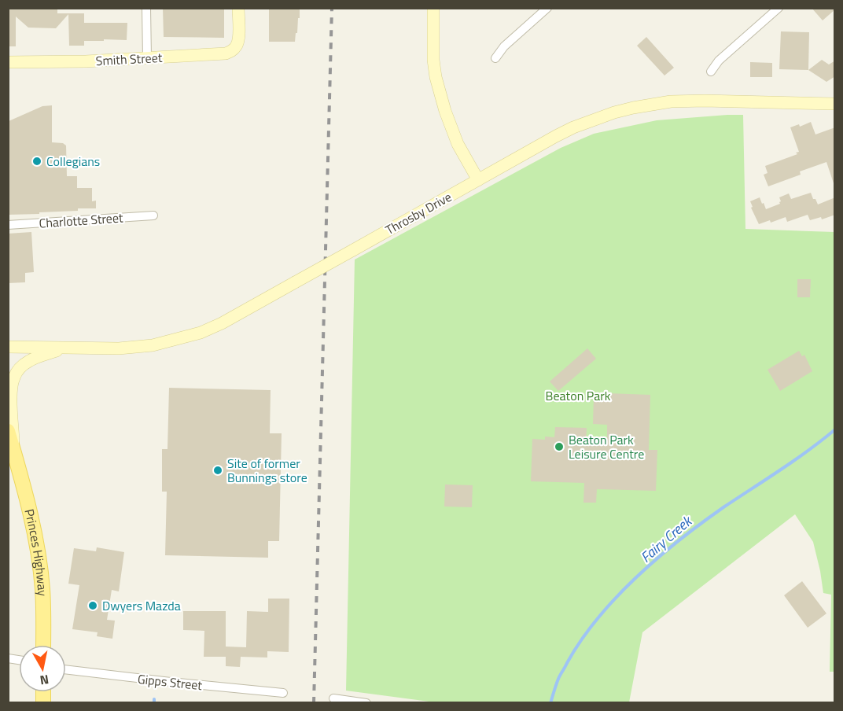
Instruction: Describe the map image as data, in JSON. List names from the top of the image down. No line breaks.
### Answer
{"streets":{"main road":["Smith Street","Throsby Drive","Princes Highway"],"street":["Charlotte Street","Gipps Street"]},"crossings":[["Throsby Drive","Princes Highway"]],"water":["Fairy Creek"],"parks":["Beaton Park"],"places":["Collegians","Beaton Park Leisure Centre","Site of former Bunnings store","Dwyers Mazda"],"north":"bottom"}
